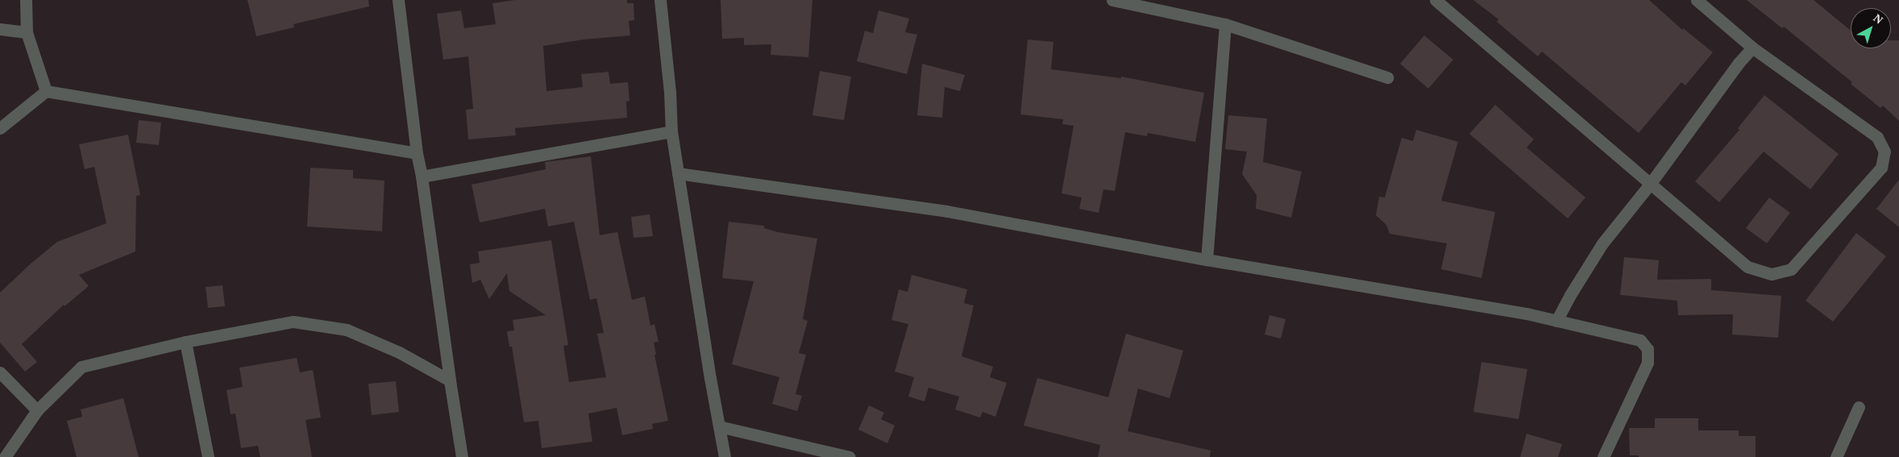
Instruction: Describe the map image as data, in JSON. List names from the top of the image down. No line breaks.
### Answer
{"north":"top right"}
